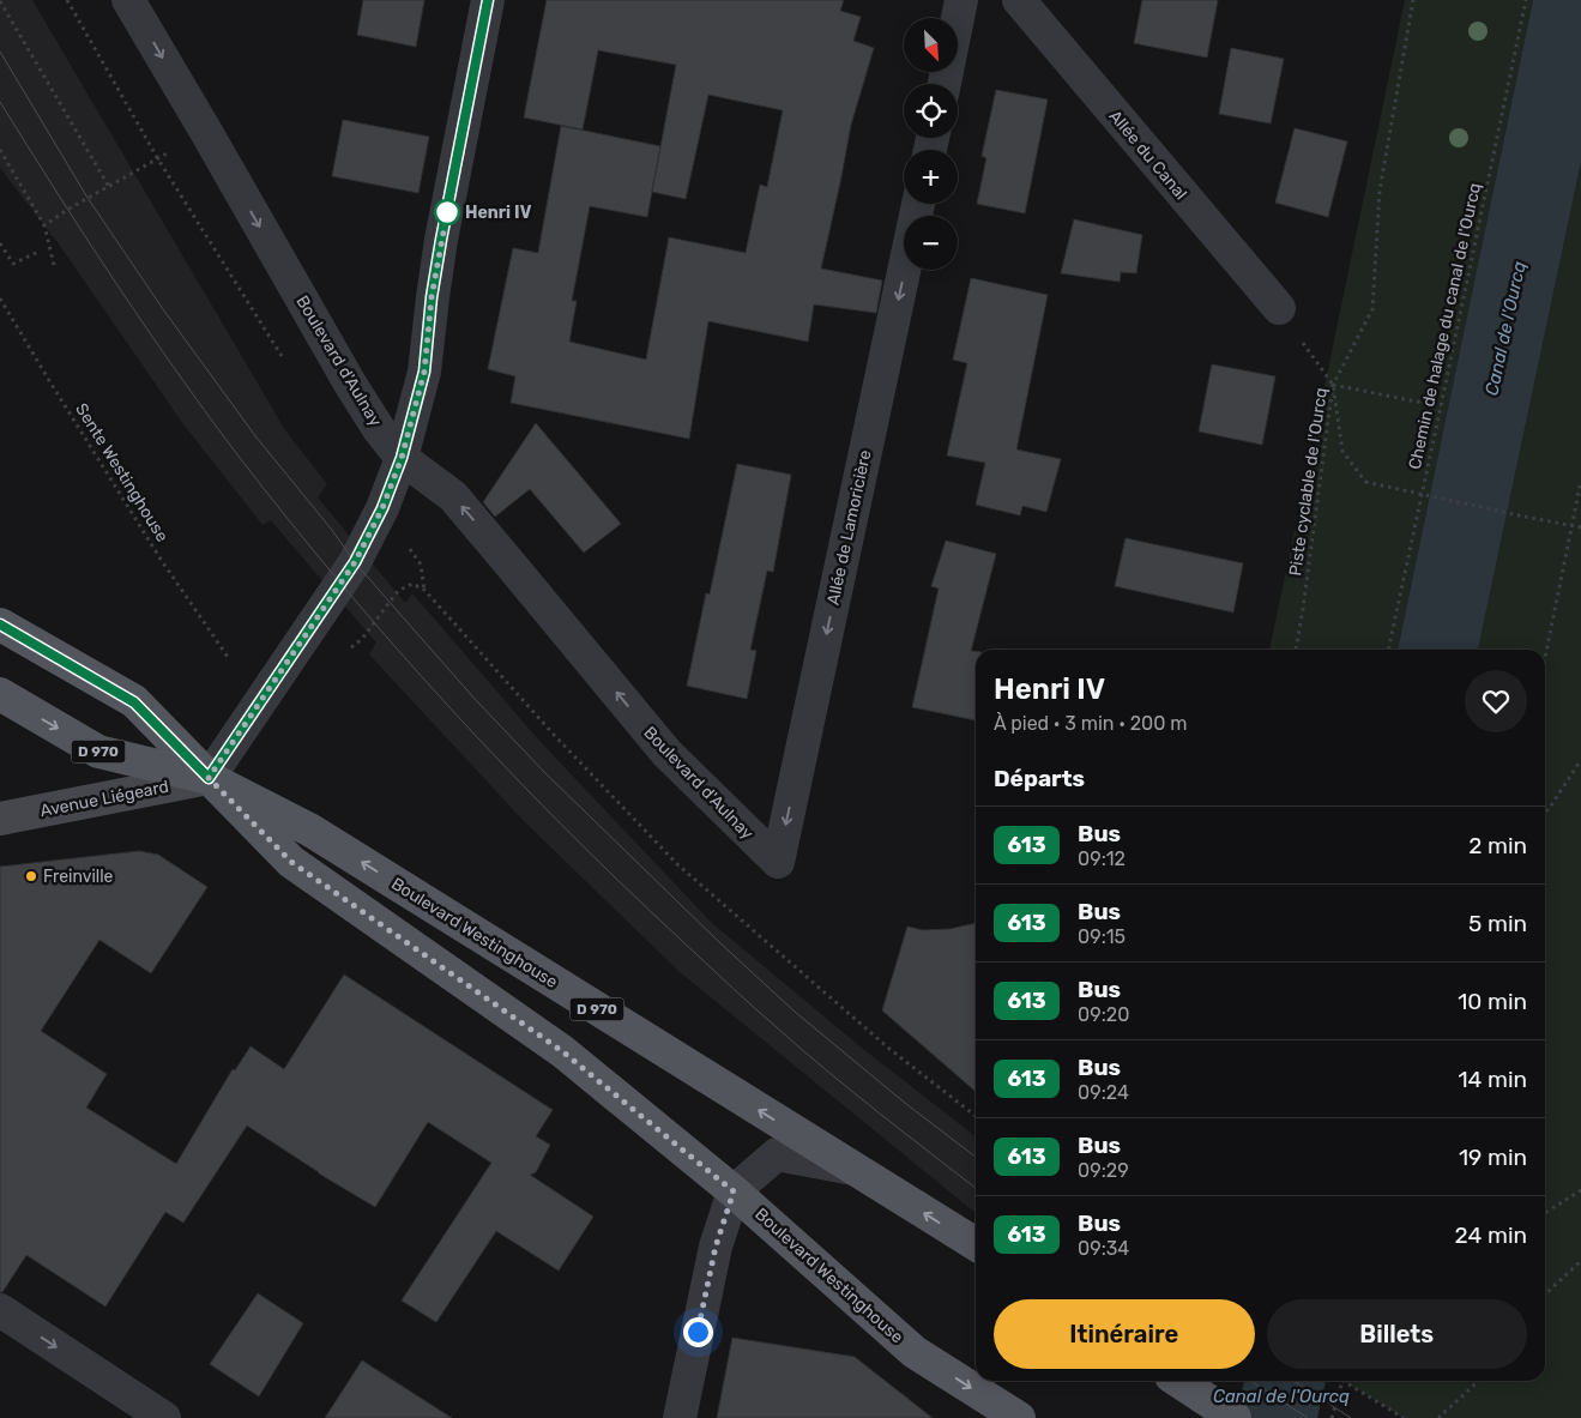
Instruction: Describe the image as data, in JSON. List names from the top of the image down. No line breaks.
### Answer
{"streets":{"main road":["D 970","Boulevard Westinghouse"],"street":["Allée du Canal","Boulevard d'Aulnay","Allée de Lamoricière","Avenue Liégeard"],"path":["Chemin de halage du canal de l'Ourcq","Sente Westinghouse","Piste cyclable de l'Ourcq"]},"crossings":[["Boulevard d'Aulnay","Allée de Lamoricière"],["Avenue Liégeard","Boulevard Westinghouse"]],"one_way":["Allée de Lamoricière"],"water":["Canal de l'Ourcq"],"places":["Henri IV","Freinville"],"lines":["bus line 613"],"north":"bottom right","page":{"map_buttons":["+","−"],"heading":[["Henri IV","À pied · 3 min · 200 m"],"Départs"],"list":[{"mark":"613","name":"Bus","note":"09:12","value":"2 min"},{"mark":"613","name":"Bus","note":"09:15","value":"5 min"},{"mark":"613","name":"Bus","note":"09:20","value":"10 min"},{"mark":"613","name":"Bus","note":"09:24","value":"14 min"},{"mark":"613","name":"Bus","note":"09:29","value":"19 min"},{"mark":"613","name":"Bus","note":"09:34","value":"24 min"}],"buttons":["Itinéraire","Billets"]}}
